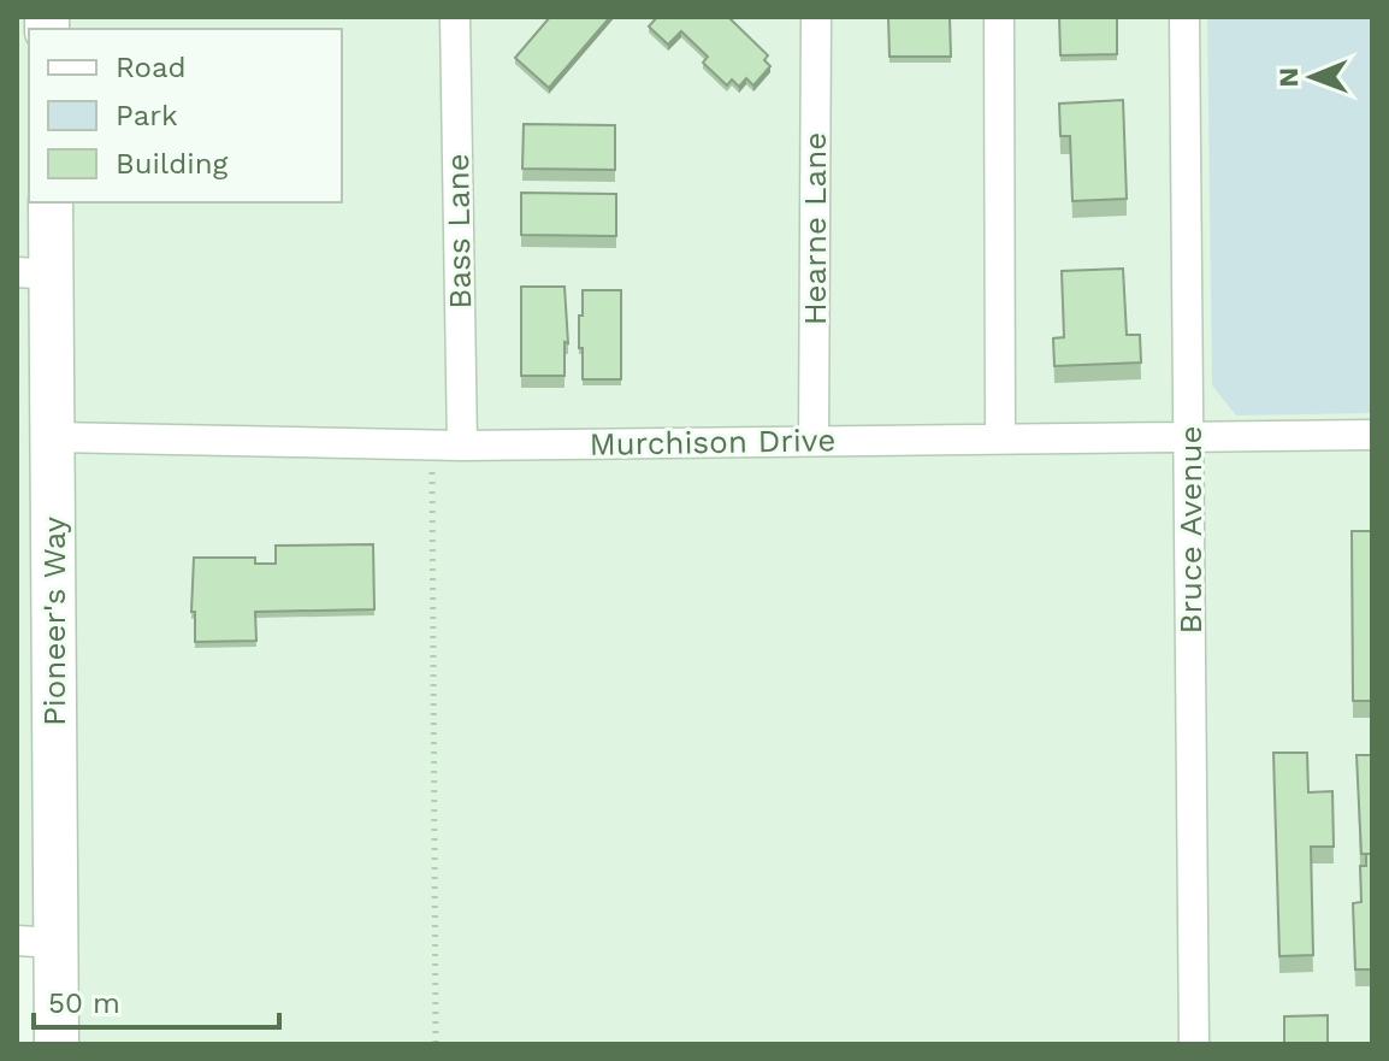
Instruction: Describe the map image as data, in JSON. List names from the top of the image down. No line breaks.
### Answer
{"streets":{"main road":["Pioneer's Way"],"street":["Hearne Lane","Bass Lane","Murchison Drive","Bruce Avenue"]},"crossings":[["Hearne Lane","Murchison Drive"],["Bass Lane","Murchison Drive"],["Murchison Drive","Bruce Avenue"],["Murchison Drive","Pioneer's Way"]],"legend":["Road","Park","Building"],"scale_bar":"50 m","north":"left"}
